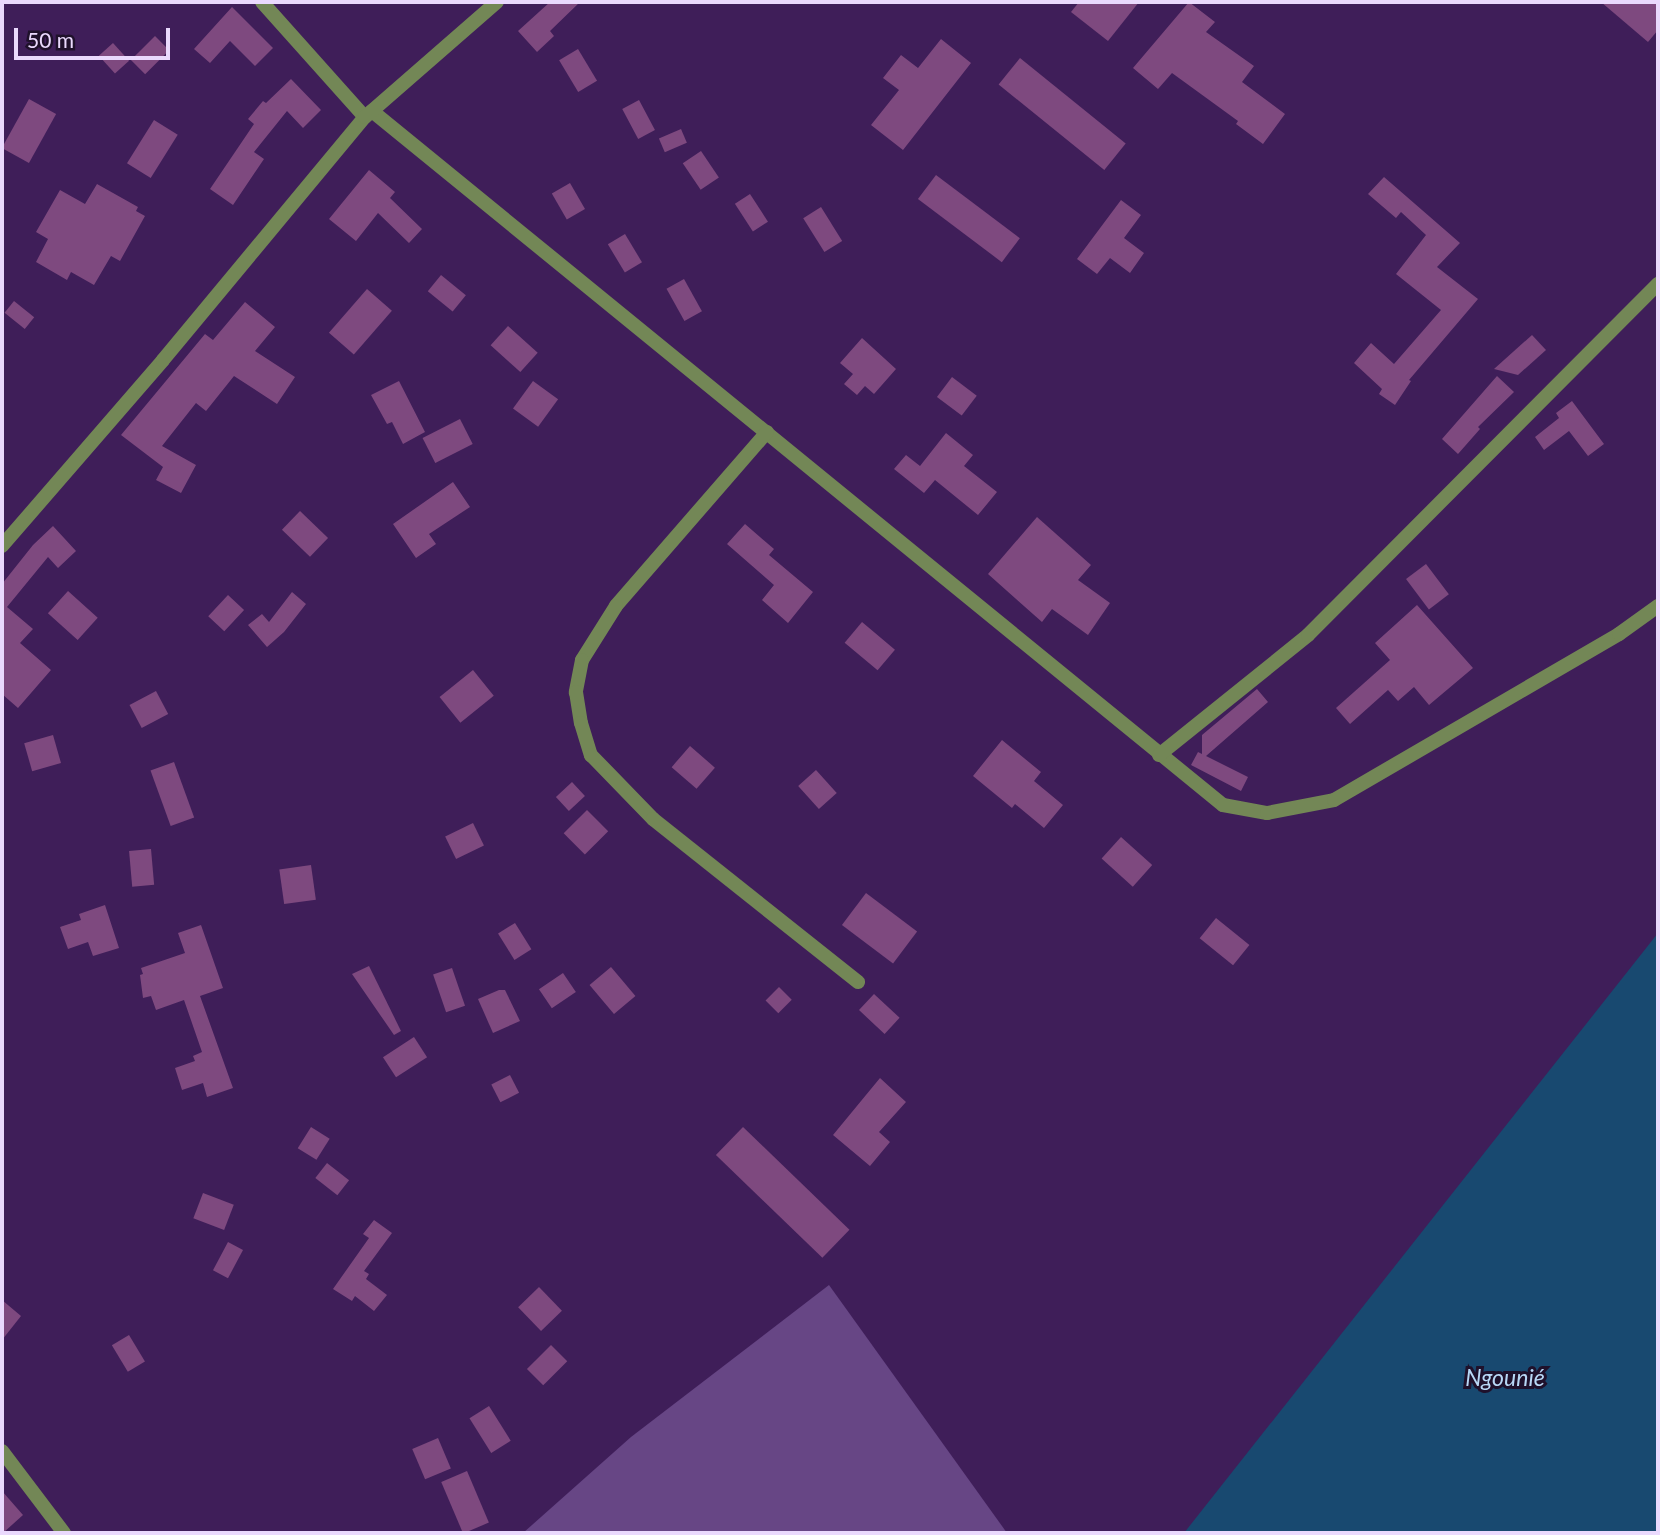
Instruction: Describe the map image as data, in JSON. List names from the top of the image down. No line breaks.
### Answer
{"water":["Ngounié"],"scale_bar":"50 m"}
